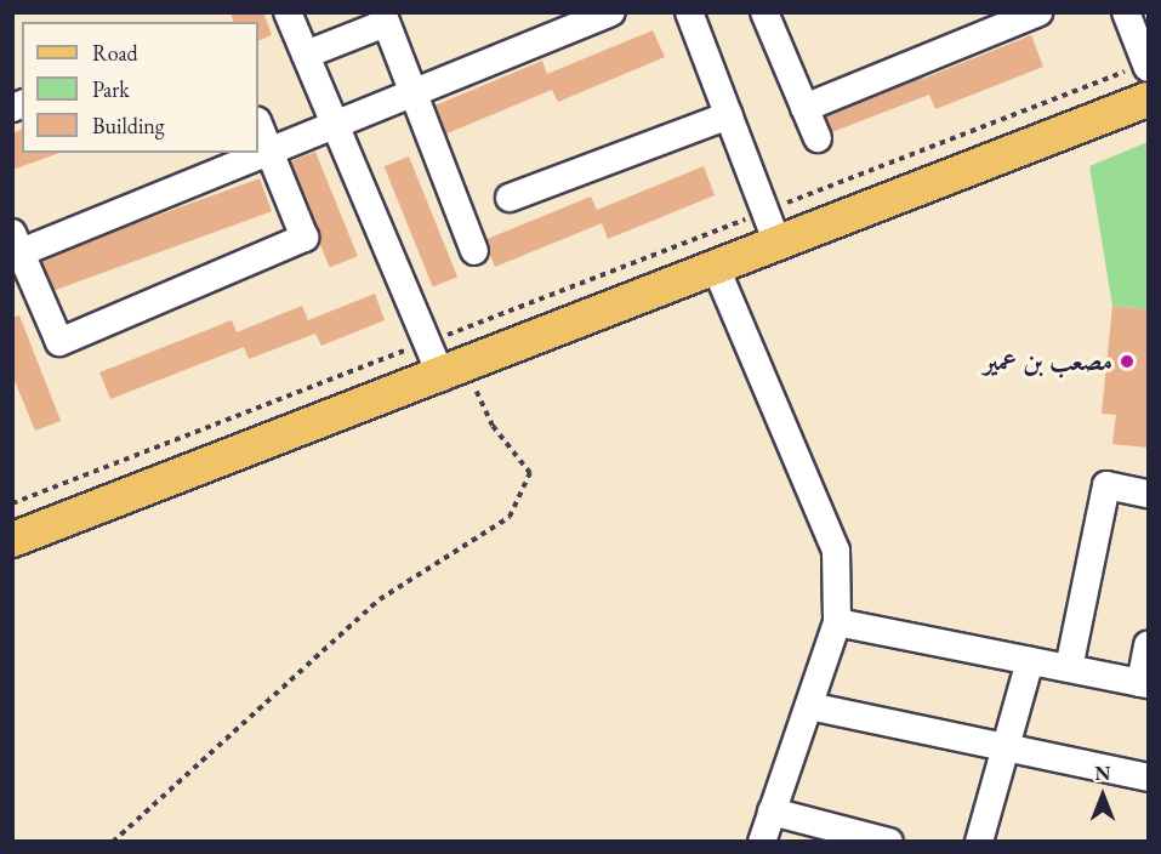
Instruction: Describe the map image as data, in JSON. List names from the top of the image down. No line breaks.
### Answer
{"places":["مصعب بن عمير"],"legend":["Road","Park","Building"],"north":"top"}
